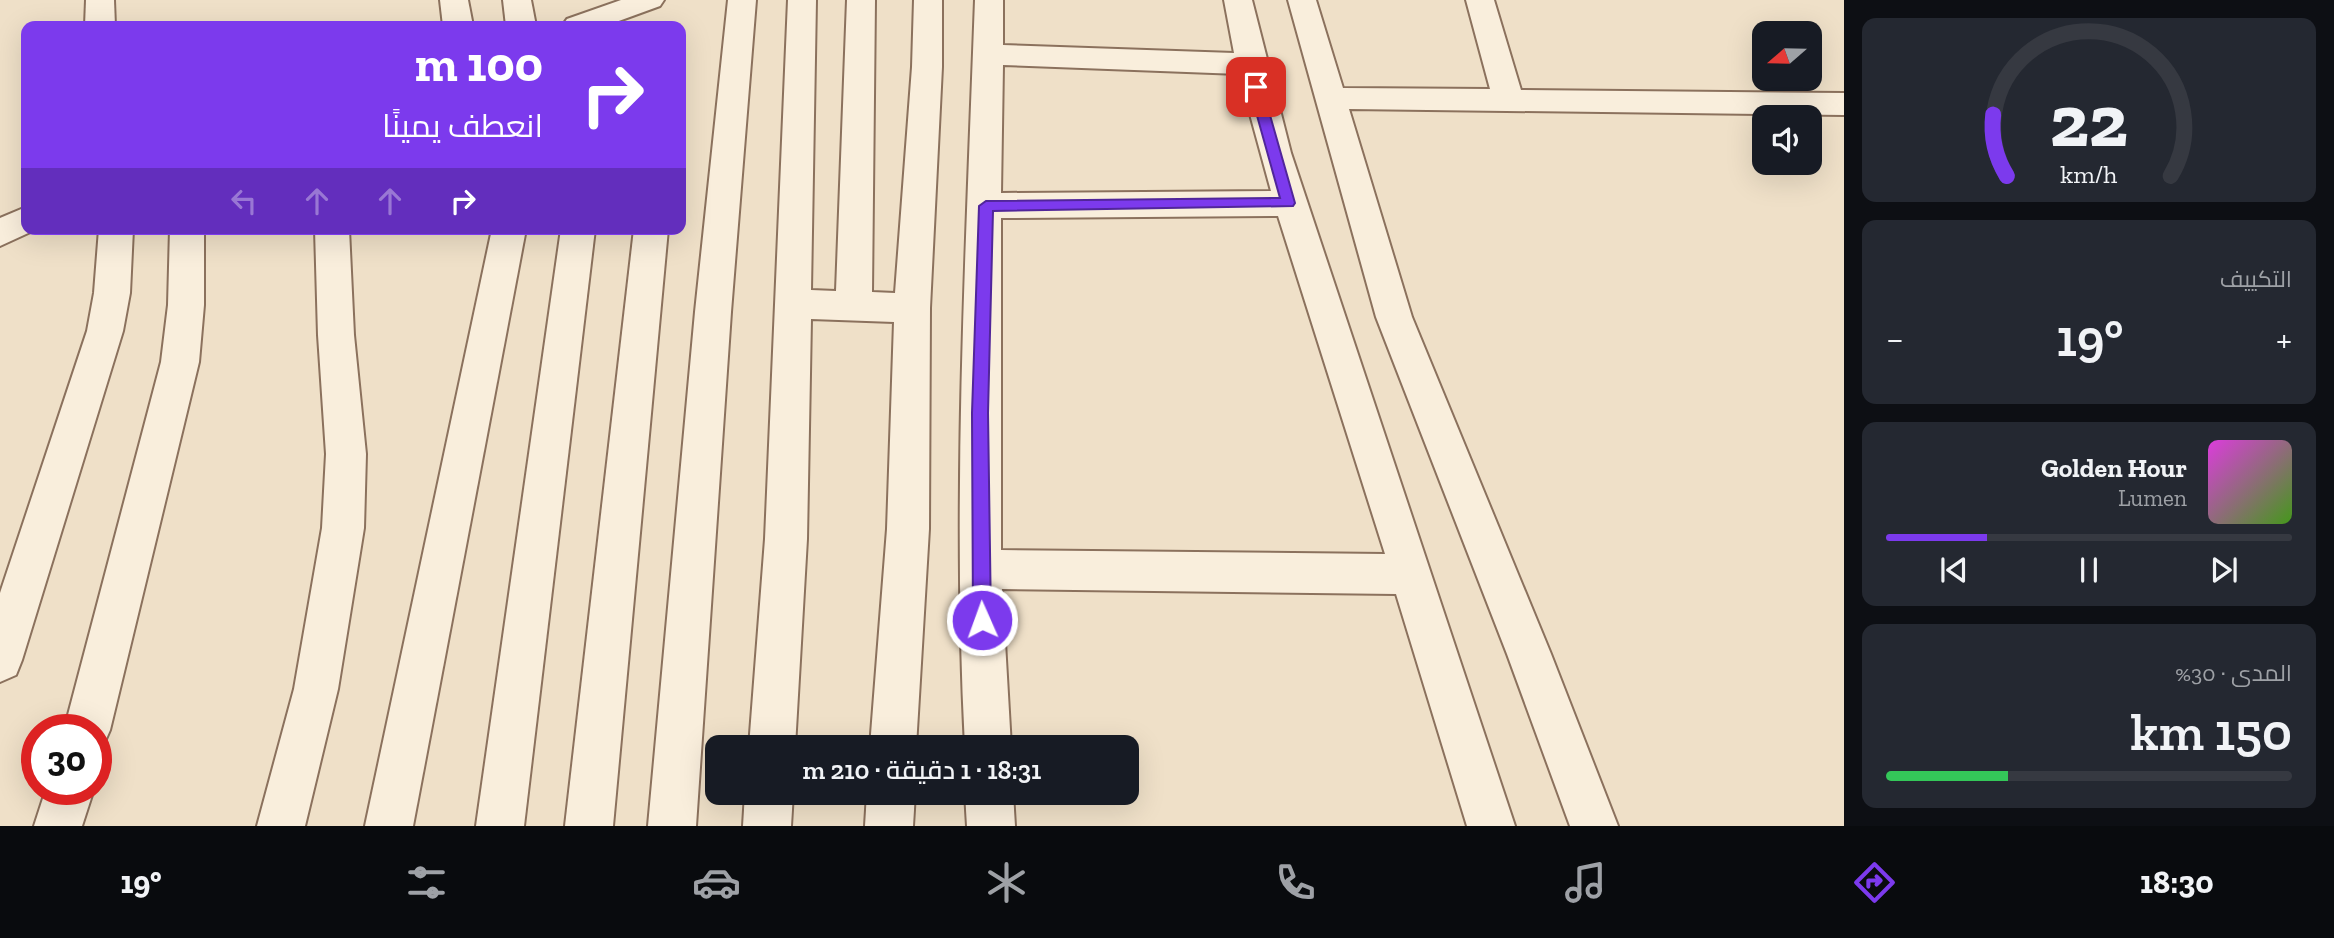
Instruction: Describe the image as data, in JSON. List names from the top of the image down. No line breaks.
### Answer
{"north":"left","page":{"turn":["100 m","انعطف يمينًا"],"tile":["التكييف",["المدى · 30%","150 km"]],"heat":["−","19°","+"],"song":["Golden Hour","Lumen"],"limit":"30","trip":"18:31 · 1 دقيقة · 210 m","tabs":["18:30","19°"],"gauge":["22","km/h"]}}
